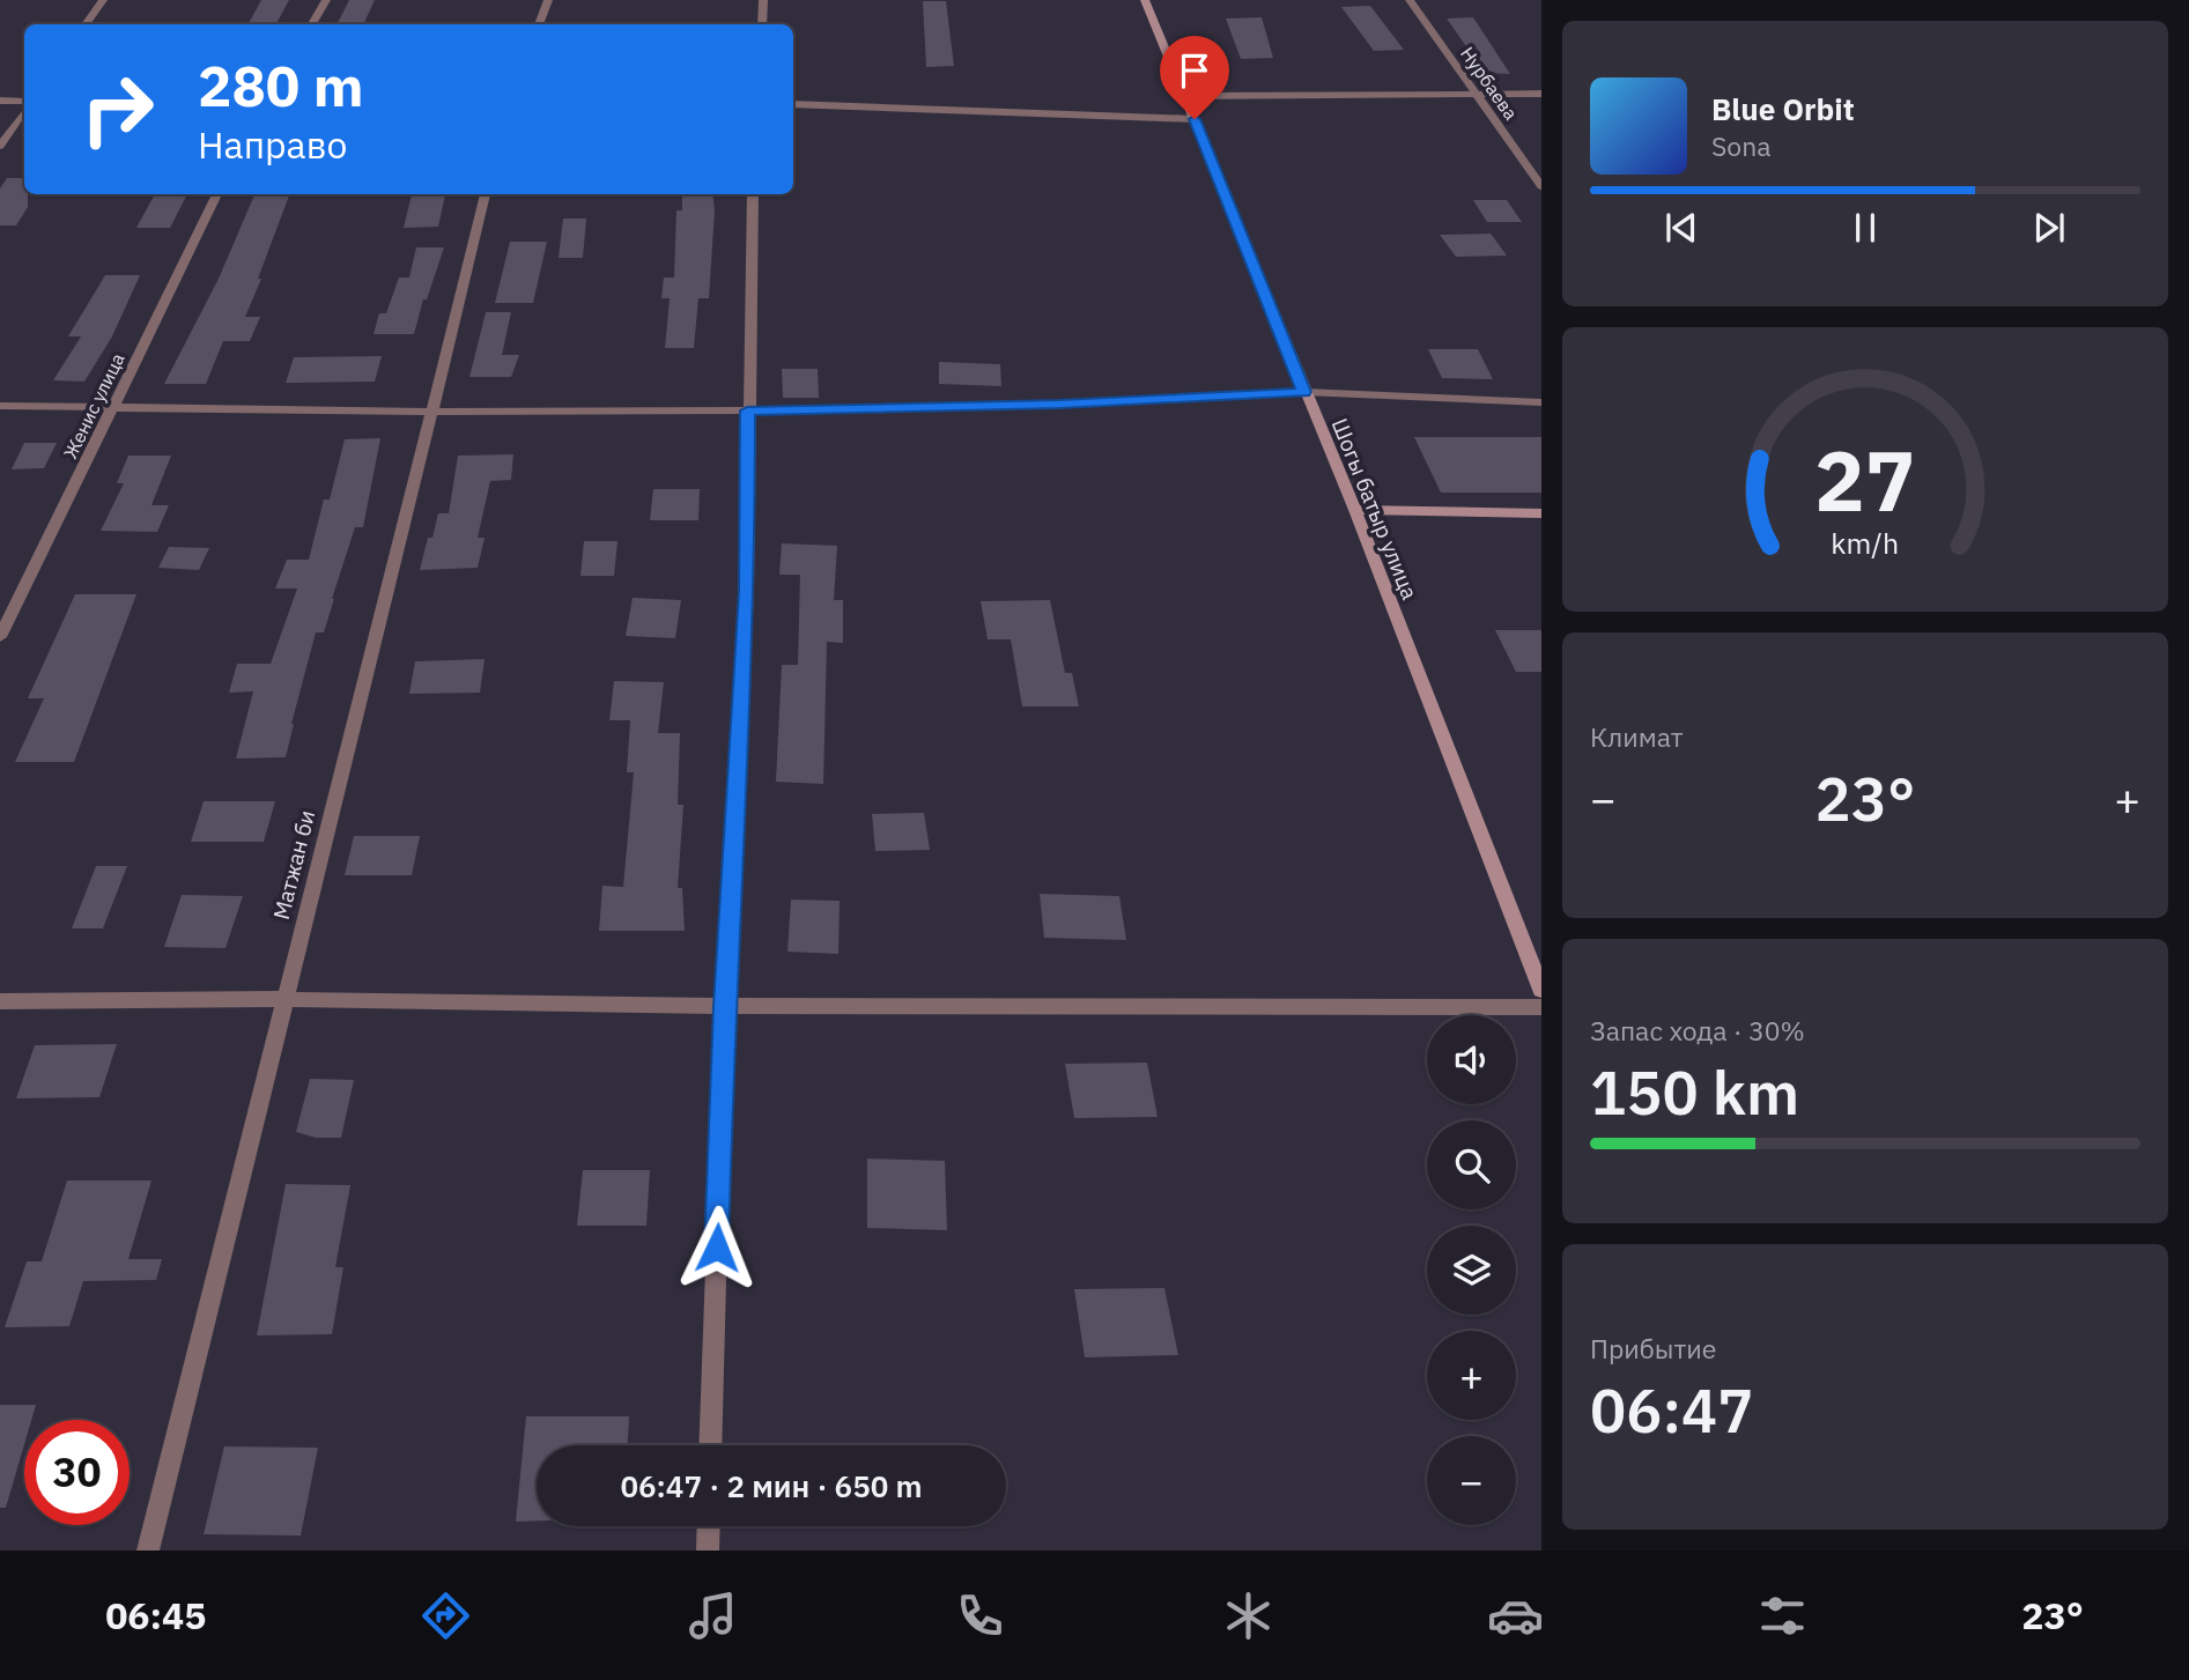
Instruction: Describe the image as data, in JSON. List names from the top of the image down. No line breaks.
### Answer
{"streets":{"street":["Нурбаева","Женис улица","Шогы батыр улица","Матжан би"]},"page":{"turn":["280 m","Направо"],"song":["Blue Orbit","Sona"],"tile":["Климат",["Запас хода · 30%","150 km"],["Прибытие","06:47"]],"heat":["−","23°","+"],"map_buttons":["+","−"],"limit":"30","trip":"06:47 · 2 мин · 650 m","tabs":["06:45","23°"],"gauge":["27","km/h"]}}
